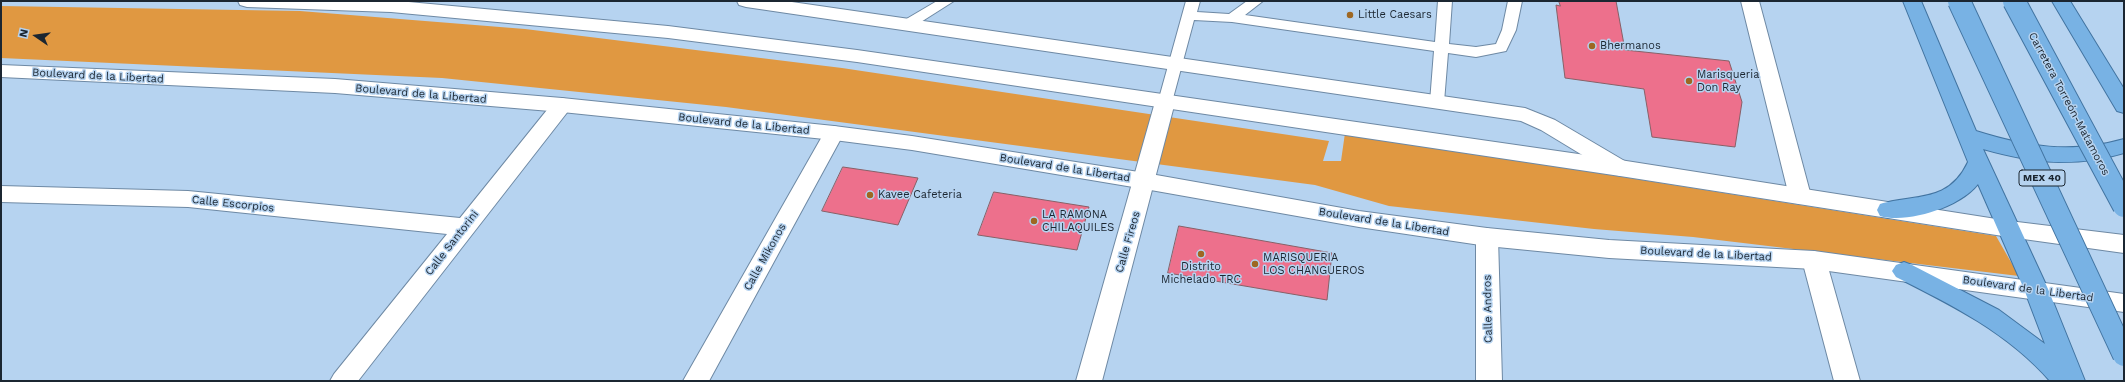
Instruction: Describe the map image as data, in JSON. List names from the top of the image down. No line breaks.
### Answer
{"streets":{"highway":["Carretera Torreón-Matamoros","MEX 40"],"main road":["Boulevard de la Libertad","Calle Escorpios","Calle Fireos","Calle Santorini","Calle Mikonos","Calle Andros"]},"crossings":[["Boulevard de la Libertad","Calle Fireos"],["Boulevard de la Libertad","Calle Santorini"],["Boulevard de la Libertad","Calle Mikonos"],["Boulevard de la Libertad","Calle Andros"],["Calle Escorpios","Calle Santorini"]],"places":["Little Caesars","Bhermanos","Marisqueria Don Ray","Kavee Cafeteria","LA RAMONA CHILAQUILES","Distrito Michelado TRC","MARISQUERIA LOS CHANGUEROS"],"north":"left"}
